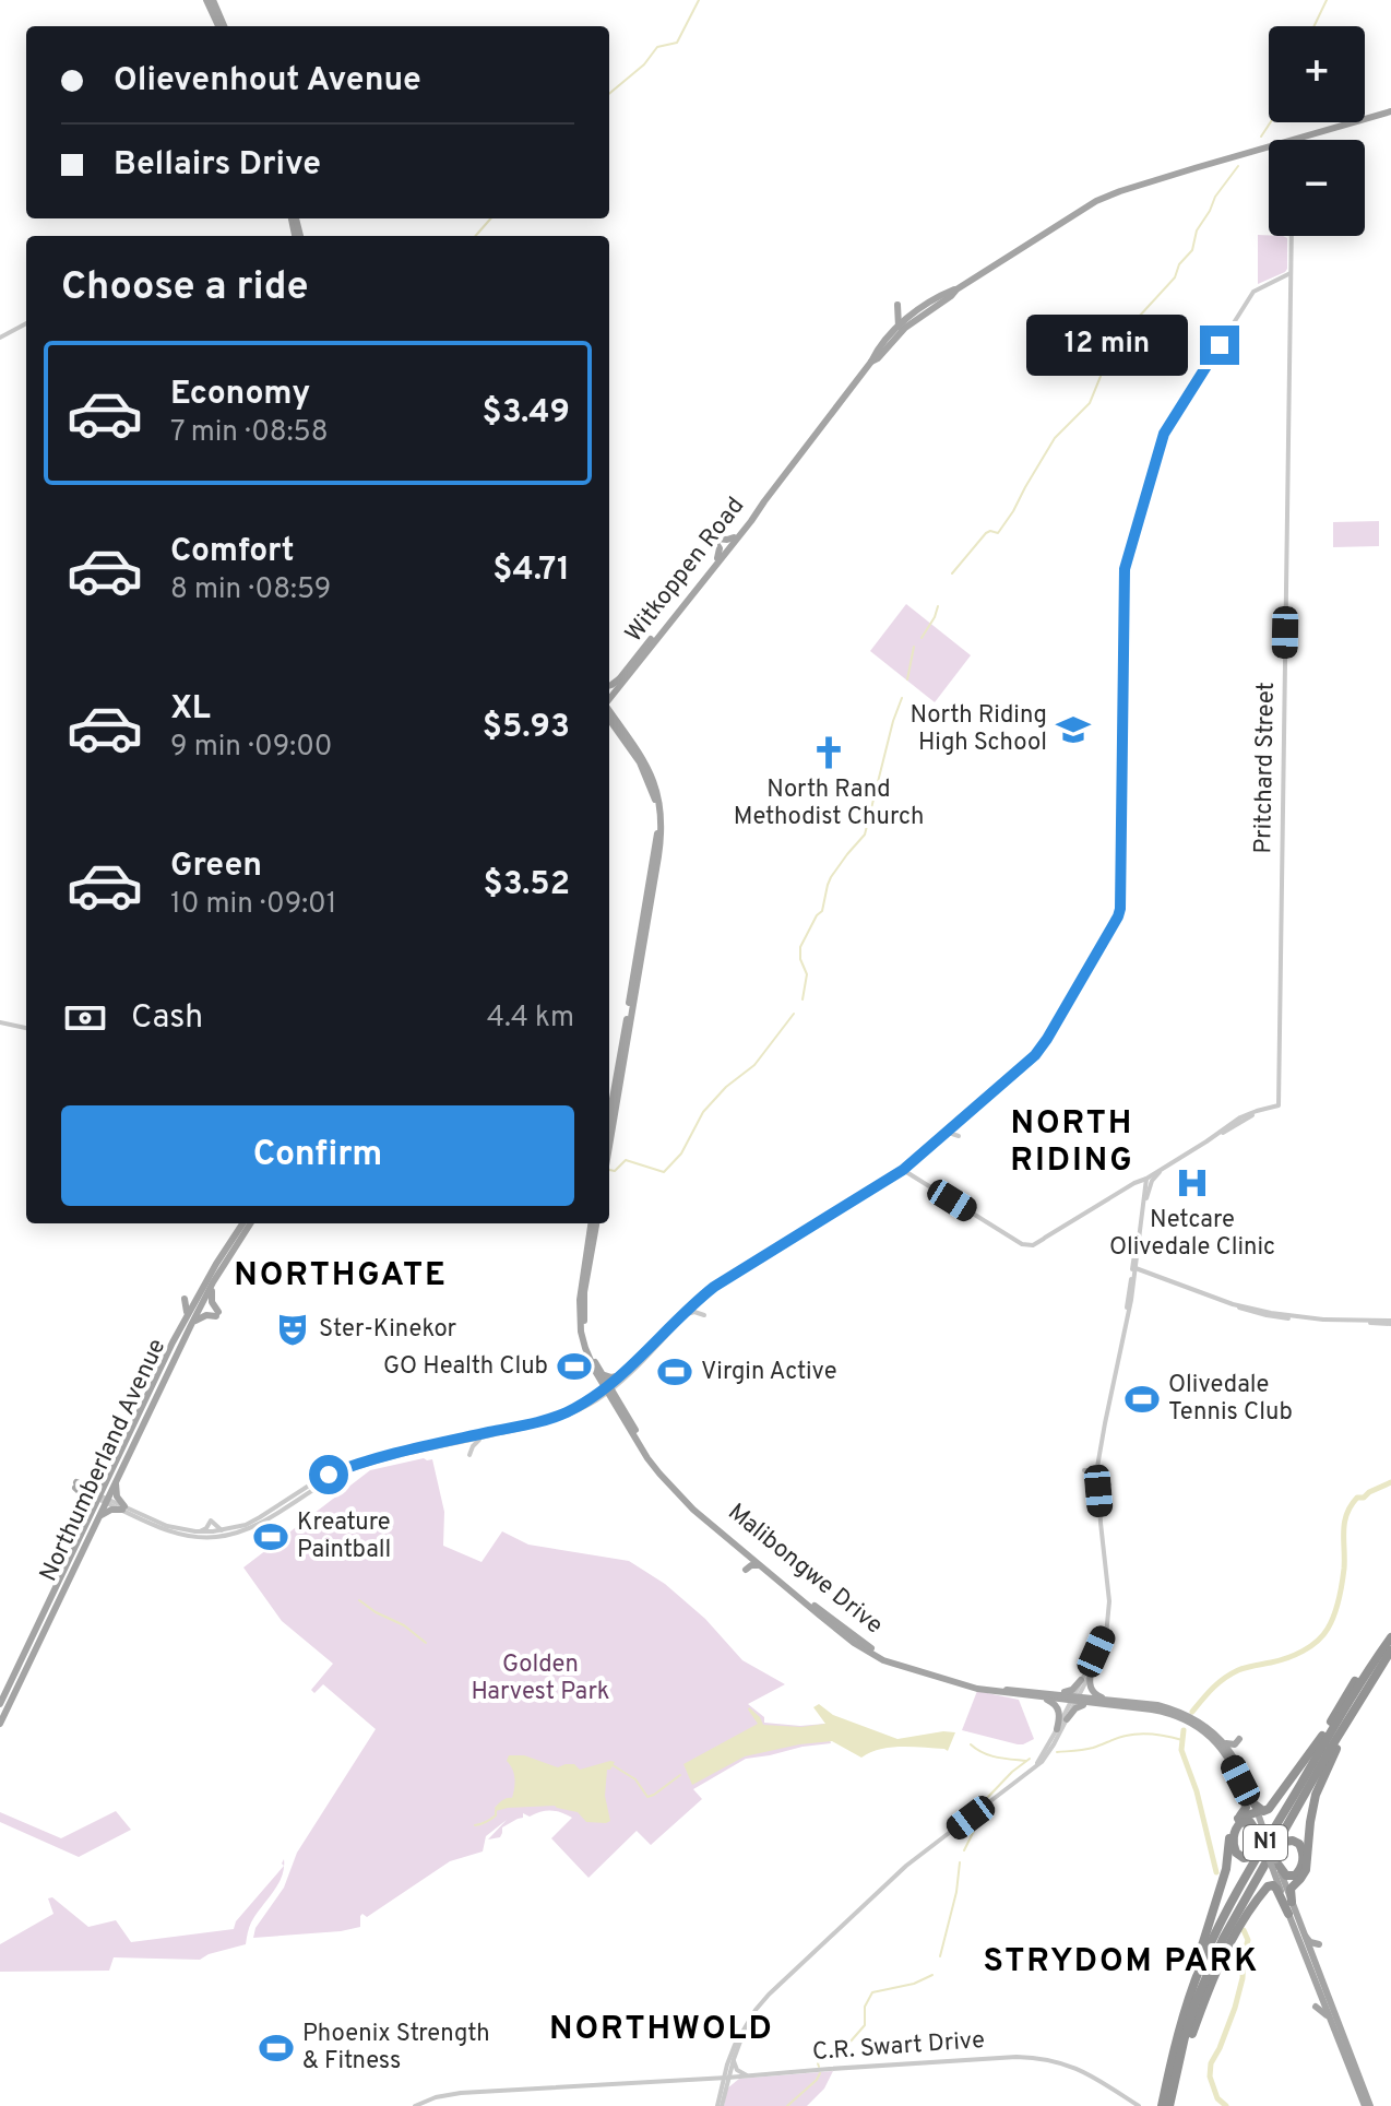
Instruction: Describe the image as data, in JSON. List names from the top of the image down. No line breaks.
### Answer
{"streets":{"highway":["N1"],"main road":["Witkoppen Road","Northumberland Avenue","Malibongwe Drive"],"street":["Pritchard Street","C.R. Swart Drive"]},"districts":["NORTH RIDING","NORTHGATE","STRYDOM PARK","NORTHWOLD"],"parks":["Golden Harvest Park"],"places":{"school or university":["North Riding High School"],"church":["North Rand Methodist Church"],"hospital":["Netcare Olivedale Clinic"],"theatre":["Ster-Kinekor"],"sports":["GO Health Club","Virgin Active","Olivedale Tennis Club","Kreature Paintball","Phoenix Strength & Fitness"]},"page":{"map_buttons":["+","−"],"banner":["Olievenhout Avenue","Bellairs Drive"],"heading":"Choose a ride","bubble":"12 min","list":[{"name":"Economy","note":"7 min · 08:58","value":"$3.49"},{"name":"Comfort","note":"8 min · 08:59","value":"$4.71"},{"name":"XL","note":"9 min · 09:00","value":"$5.93"},{"name":"Green","note":"10 min · 09:01","value":"$3.52"}],"pay":["Cash","4.4 km"],"buttons":"Confirm"}}
